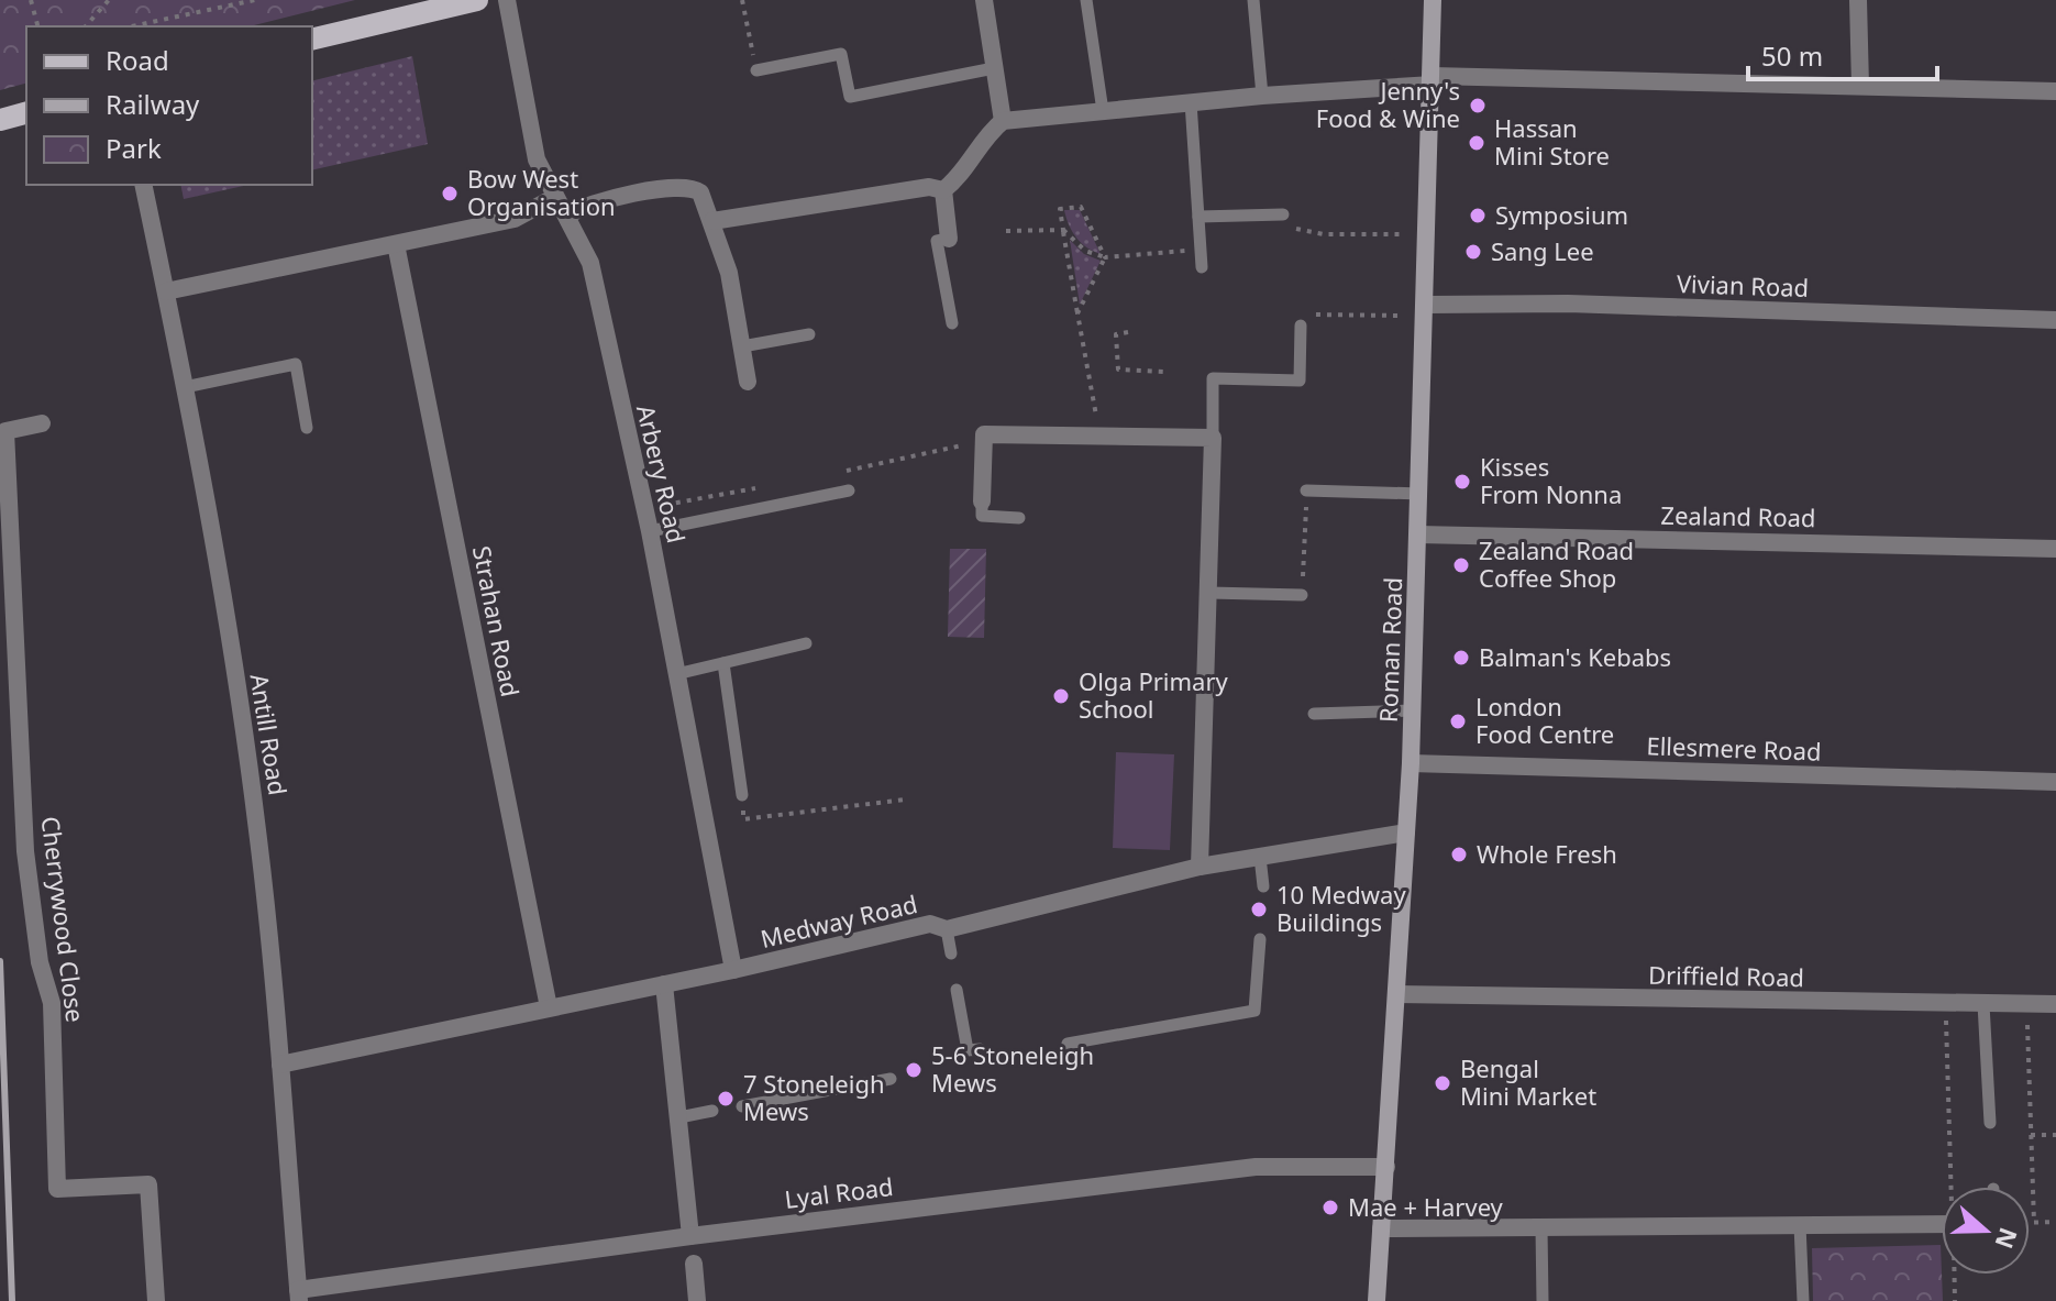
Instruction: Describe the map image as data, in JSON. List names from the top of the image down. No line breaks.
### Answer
{"streets":{"main road":["Roman Road"],"street":["Vivian Road","Arbery Road","Zealand Road","Strahan Road","Antill Road","Ellesmere Road","Cherrywood Close","Medway Road","Driffield Road","Lyal Road"]},"crossings":[["Vivian Road","Roman Road"],["Arbery Road","Medway Road"],["Zealand Road","Roman Road"],["Strahan Road","Medway Road"],["Roman Road","Ellesmere Road"],["Roman Road","Medway Road"],["Roman Road","Driffield Road"],["Roman Road","Lyal Road"],["Antill Road","Medway Road"],["Antill Road","Lyal Road"]],"places":["Jenny's Food & Wine","Hassan Mini Store","Bow West Organisation","Symposium","Sang Lee","Kisses From Nonna","Zealand Road Coffee Shop","Balman's Kebabs","Olga Primary School","London Food Centre","Whole Fresh","10 Medway Buildings","5-6 Stoneleigh Mews","Bengal Mini Market","7 Stoneleigh Mews","Mae + Harvey"],"legend":["Road","Railway","Park"],"scale_bar":"50 m","north":"right"}
